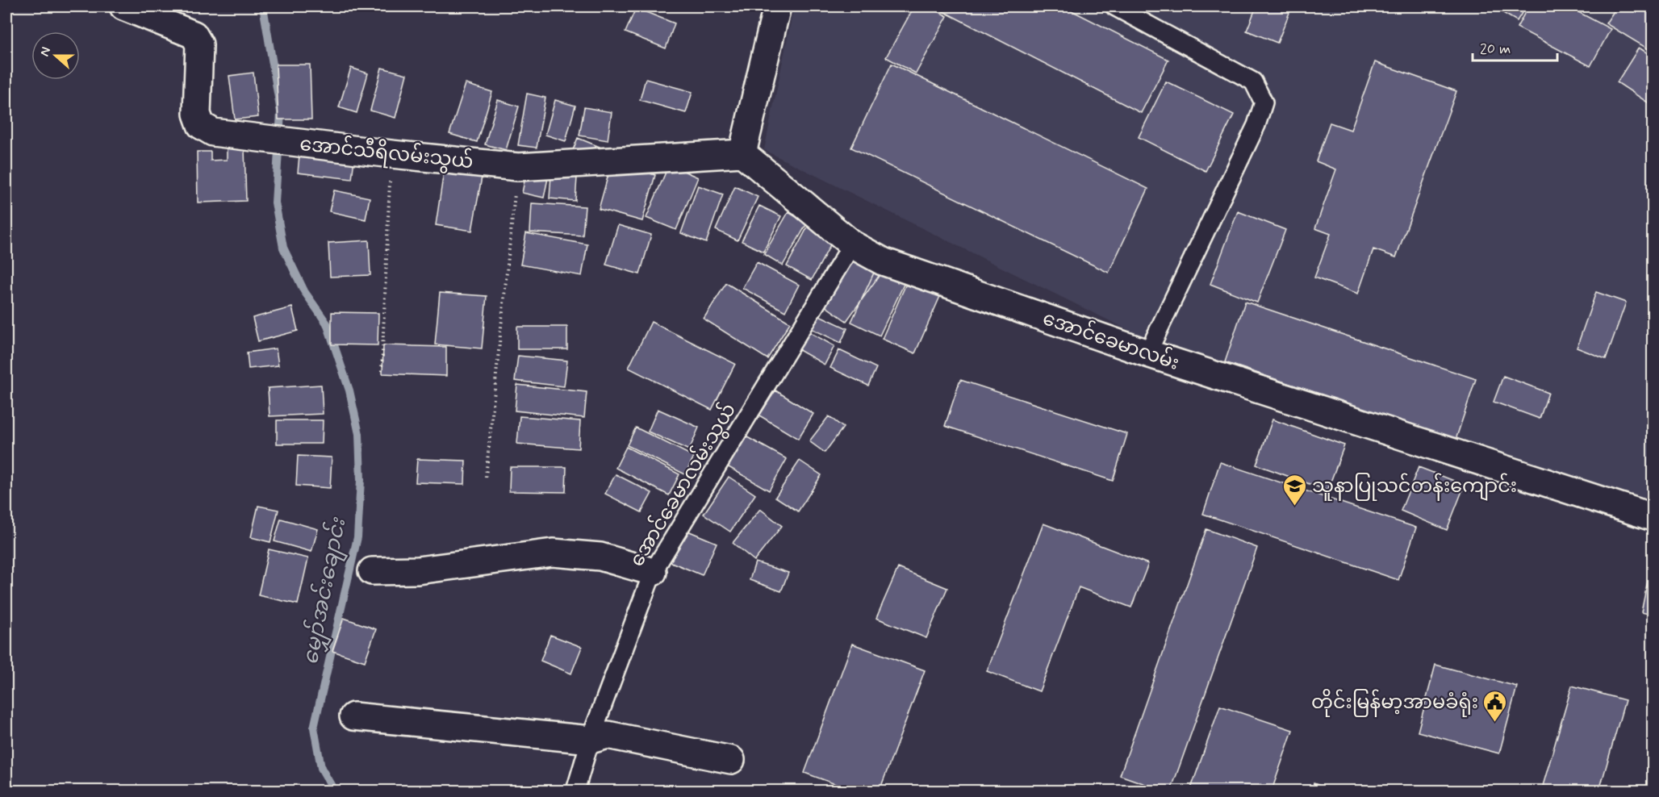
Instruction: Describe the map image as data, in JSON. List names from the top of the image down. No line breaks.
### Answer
{"streets":{"street":["အောင်သီရိလမ်းသွယ်","အောင်ခေမာလမ်း"],"lane":["အောင်ခေမာလမ်းသွယ်"]},"crossings":[["အောင်သီရိလမ်းသွယ်","အောင်ခေမာလမ်း"],["အောင်ခေမာလမ်း","အောင်ခေမာလမ်းသွယ်"]],"water":["မျှော်အင်းချောင်း"],"places":{"school or university":["သူနာပြုသင်တန်းကျောင်း"],"public building":["တိုင်းမြန်မာ့အာမခံရုံး"]},"scale_bar":"20 m","north":"left"}
